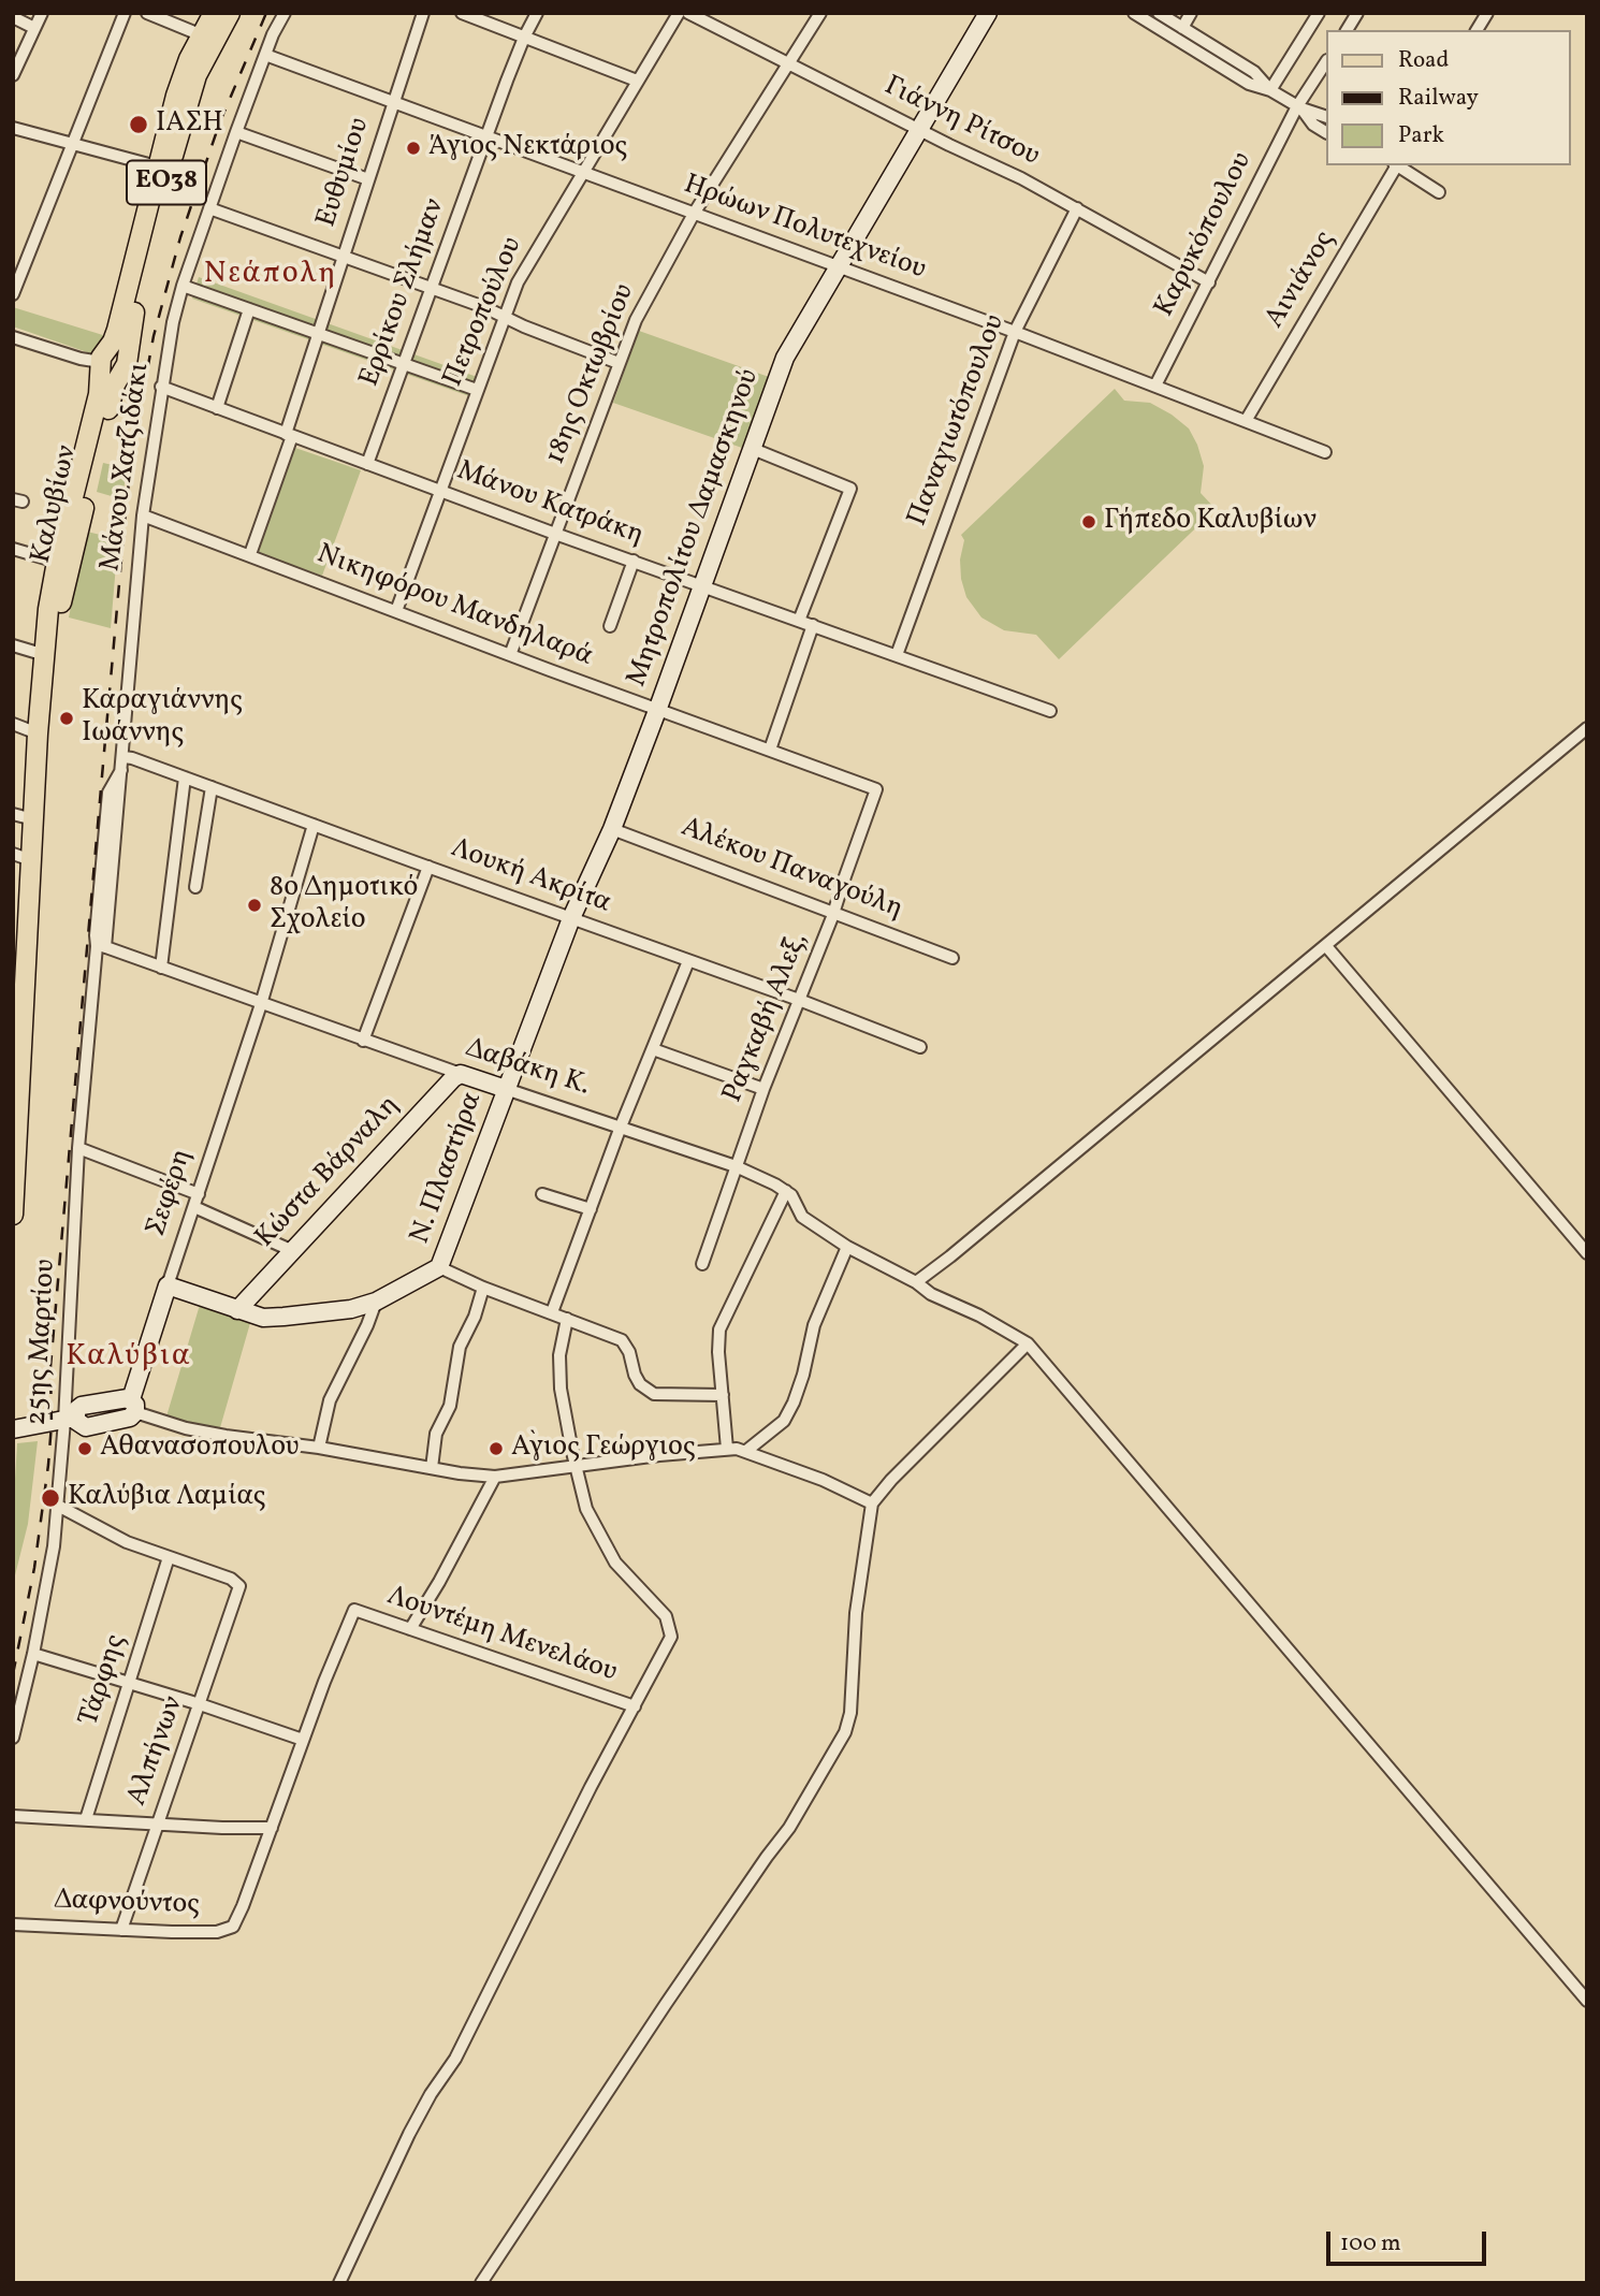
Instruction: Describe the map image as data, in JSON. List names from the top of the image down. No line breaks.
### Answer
{"streets":{"main road":["ΕΟ38","Καλυβίων"],"street":["Γιάννη Ρίτσου","Ευθυμίου","Ηρώων Πολυτεχνείου","Καρυκόπουλου","Αινιάνος","Ερρίκου Σλήμαν","Πετροπούλου","18ης Οκτωβρίου","Παναγιωτόπουλου","Μάνου Χατζιδάκι","Μάνου Κατράκη","Μητροπολίτου Δαμασκηνού","Νικηφόρου Μανδηλαρά","Αλέκου Παναγούλη","Λουκή Ακρίτα","Ραγκαβή Αλεξ,","Δαβάκη Κ.","Ν. Πλαστήρα","Κώστα Βάρναλη","Σεφέρη","25ης Μαρτίου","Λουντέμη Μενελάου","Τάρφης","Αλπήνων","Δαφνούντος"]},"crossings":[["Γιάννη Ρίτσου","Καρυκόπουλου"],["Γιάννη Ρίτσου","18ης Οκτωβρίου"],["Γιάννη Ρίτσου","Παναγιωτόπουλου"],["Γιάννη Ρίτσου","Μητροπολίτου Δαμασκηνού"],["Ευθυμίου","Ηρώων Πολυτεχνείου"],["Ευθυμίου","Μάνου Κατράκη"],["Ευθυμίου","Νικηφόρου Μανδηλαρά"],["Ηρώων Πολυτεχνείου","Καρυκόπουλου"],["Ηρώων Πολυτεχνείου","Αινιάνος"],["Ηρώων Πολυτεχνείου","Ερρίκου Σλήμαν"],["Ηρώων Πολυτεχνείου","Πετροπούλου"],["Ηρώων Πολυτεχνείου","18ης Οκτωβρίου"],["Ηρώων Πολυτεχνείου","Παναγιωτόπουλου"],["Ηρώων Πολυτεχνείου","Μάνου Χατζιδάκι"],["Ηρώων Πολυτεχνείου","Μητροπολίτου Δαμασκηνού"],["Ερρίκου Σλήμαν","Μάνου Κατράκη"],["Πετροπούλου","Μάνου Κατράκη"],["Πετροπούλου","Νικηφόρου Μανδηλαρά"],["18ης Οκτωβρίου","Μάνου Κατράκη"],["18ης Οκτωβρίου","Νικηφόρου Μανδηλαρά"],["Παναγιωτόπουλου","Μάνου Κατράκη"],["Μάνου Χατζιδάκι","Μάνου Κατράκη"],["Μάνου Χατζιδάκι","Νικηφόρου Μανδηλαρά"],["Μάνου Χατζιδάκι","Λουκή Ακρίτα"],["Μάνου Χατζιδάκι","Δαβάκη Κ."],["Μάνου Χατζιδάκι","25ης Μαρτίου"],["Μάνου Κατράκη","Μητροπολίτου Δαμασκηνού"],["Μητροπολίτου Δαμασκηνού","Νικηφόρου Μανδηλαρά"],["Μητροπολίτου Δαμασκηνού","Αλέκου Παναγούλη"],["Μητροπολίτου Δαμασκηνού","Λουκή Ακρίτα"],["Μητροπολίτου Δαμασκηνού","Δαβάκη Κ."],["Μητροπολίτου Δαμασκηνού","Ν. Πλαστήρα"],["Νικηφόρου Μανδηλαρά","Ραγκαβή Αλεξ,"],["Αλέκου Παναγούλη","Ραγκαβή Αλεξ,"],["Λουκή Ακρίτα","Ραγκαβή Αλεξ,"],["Λουκή Ακρίτα","Σεφέρη"],["Ραγκαβή Αλεξ,","Δαβάκη Κ."],["Δαβάκη Κ.","Ν. Πλαστήρα"],["Δαβάκη Κ.","Κώστα Βάρναλη"],["Δαβάκη Κ.","Σεφέρη"],["Δαβάκη Κ.","25ης Μαρτίου"],["Τάρφης","Αλπήνων"],["Αλπήνων","Δαφνούντος"]],"districts":["Νεάπολη","Καλύβια"],"places":["ΙΑΣΗ","Άγιος Νεκτάριος","Γήπεδο Καλυβίων","Καραγιάννης Ιωάννης","8ο Δημοτικό Σχολείο","Αθανασοπουλου","Ὰγιος Γεώργιος","Καλύβια Λαμίας"],"legend":["Road","Railway","Park"],"scale_bar":"100 m"}
